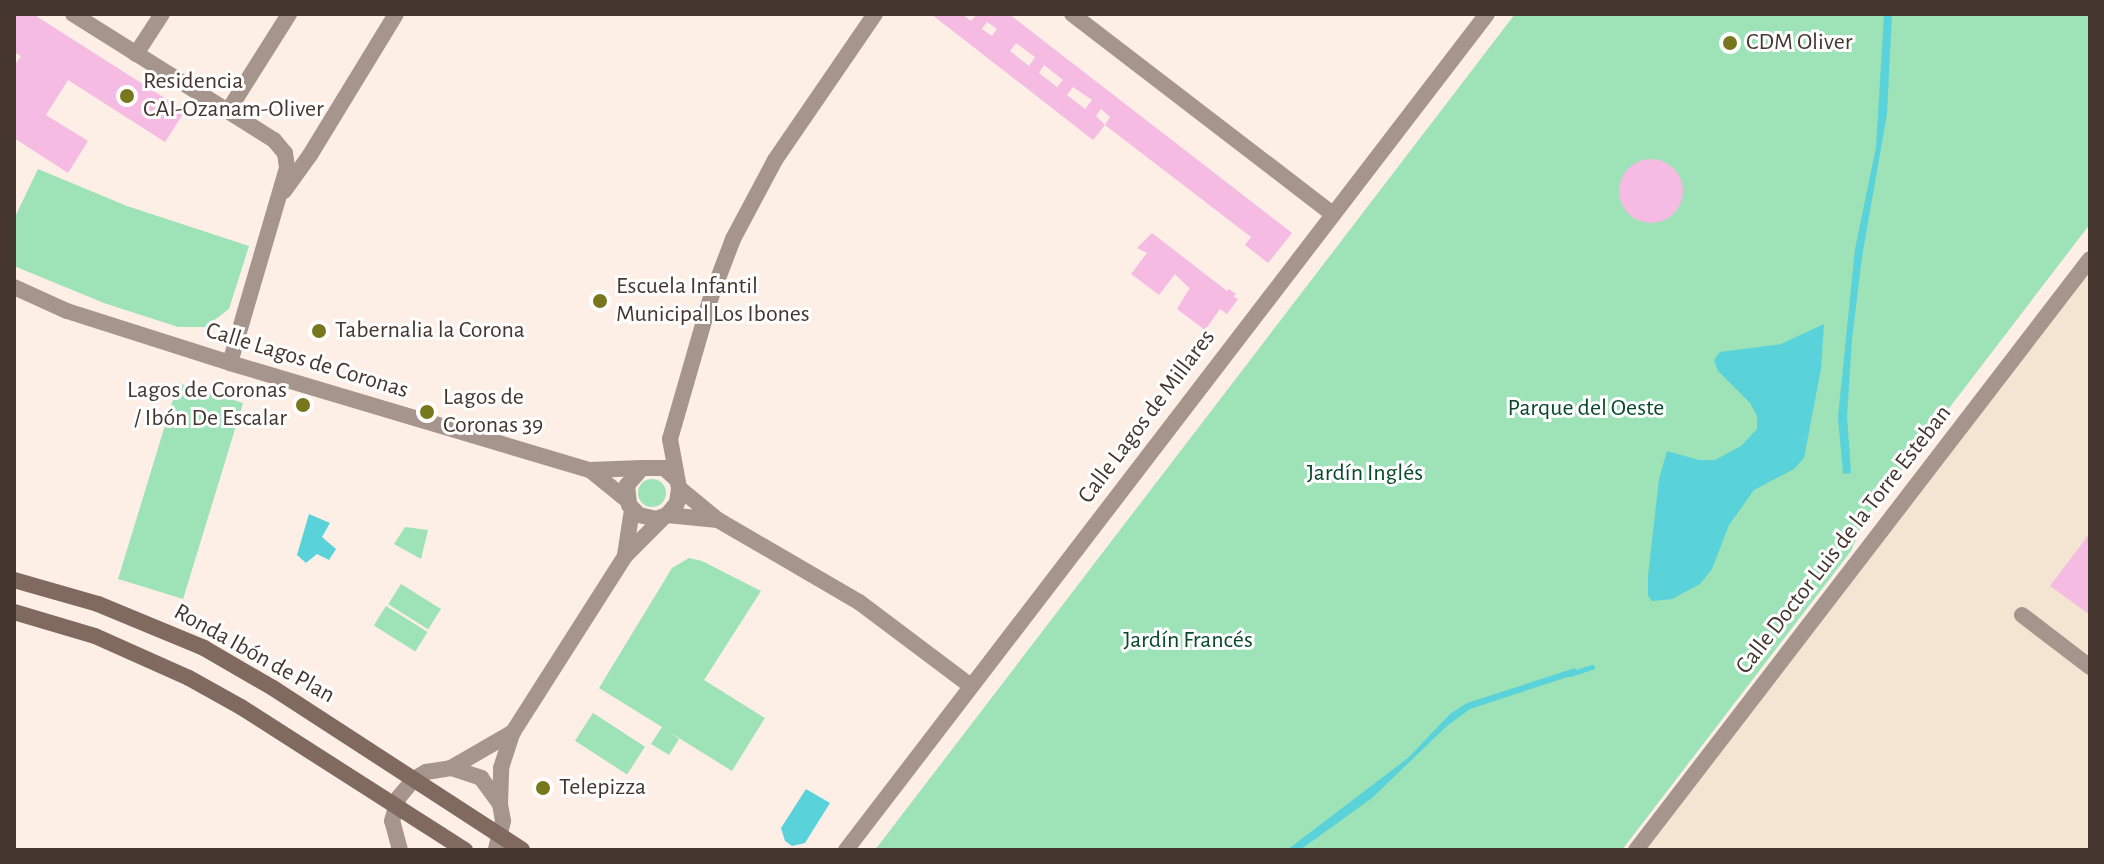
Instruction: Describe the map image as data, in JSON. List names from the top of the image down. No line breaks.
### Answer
{"streets":{"main road":["Ronda Ibón de Plan"],"street":["Calle Lagos de Coronas","Calle Lagos de Millares","Calle Doctor Luis de la Torre Esteban"]},"parks":["Parque del Oeste","Jardín Inglés","Jardín Francés"],"places":["CDM Oliver","Residencia CAI-Ozanam-Oliver","Escuela Infantil Municipal Los Ibones","Tabernalia la Corona","Lagos de Coronas / Ibón De Escalar","Lagos de Coronas 39","Telepizza"]}
